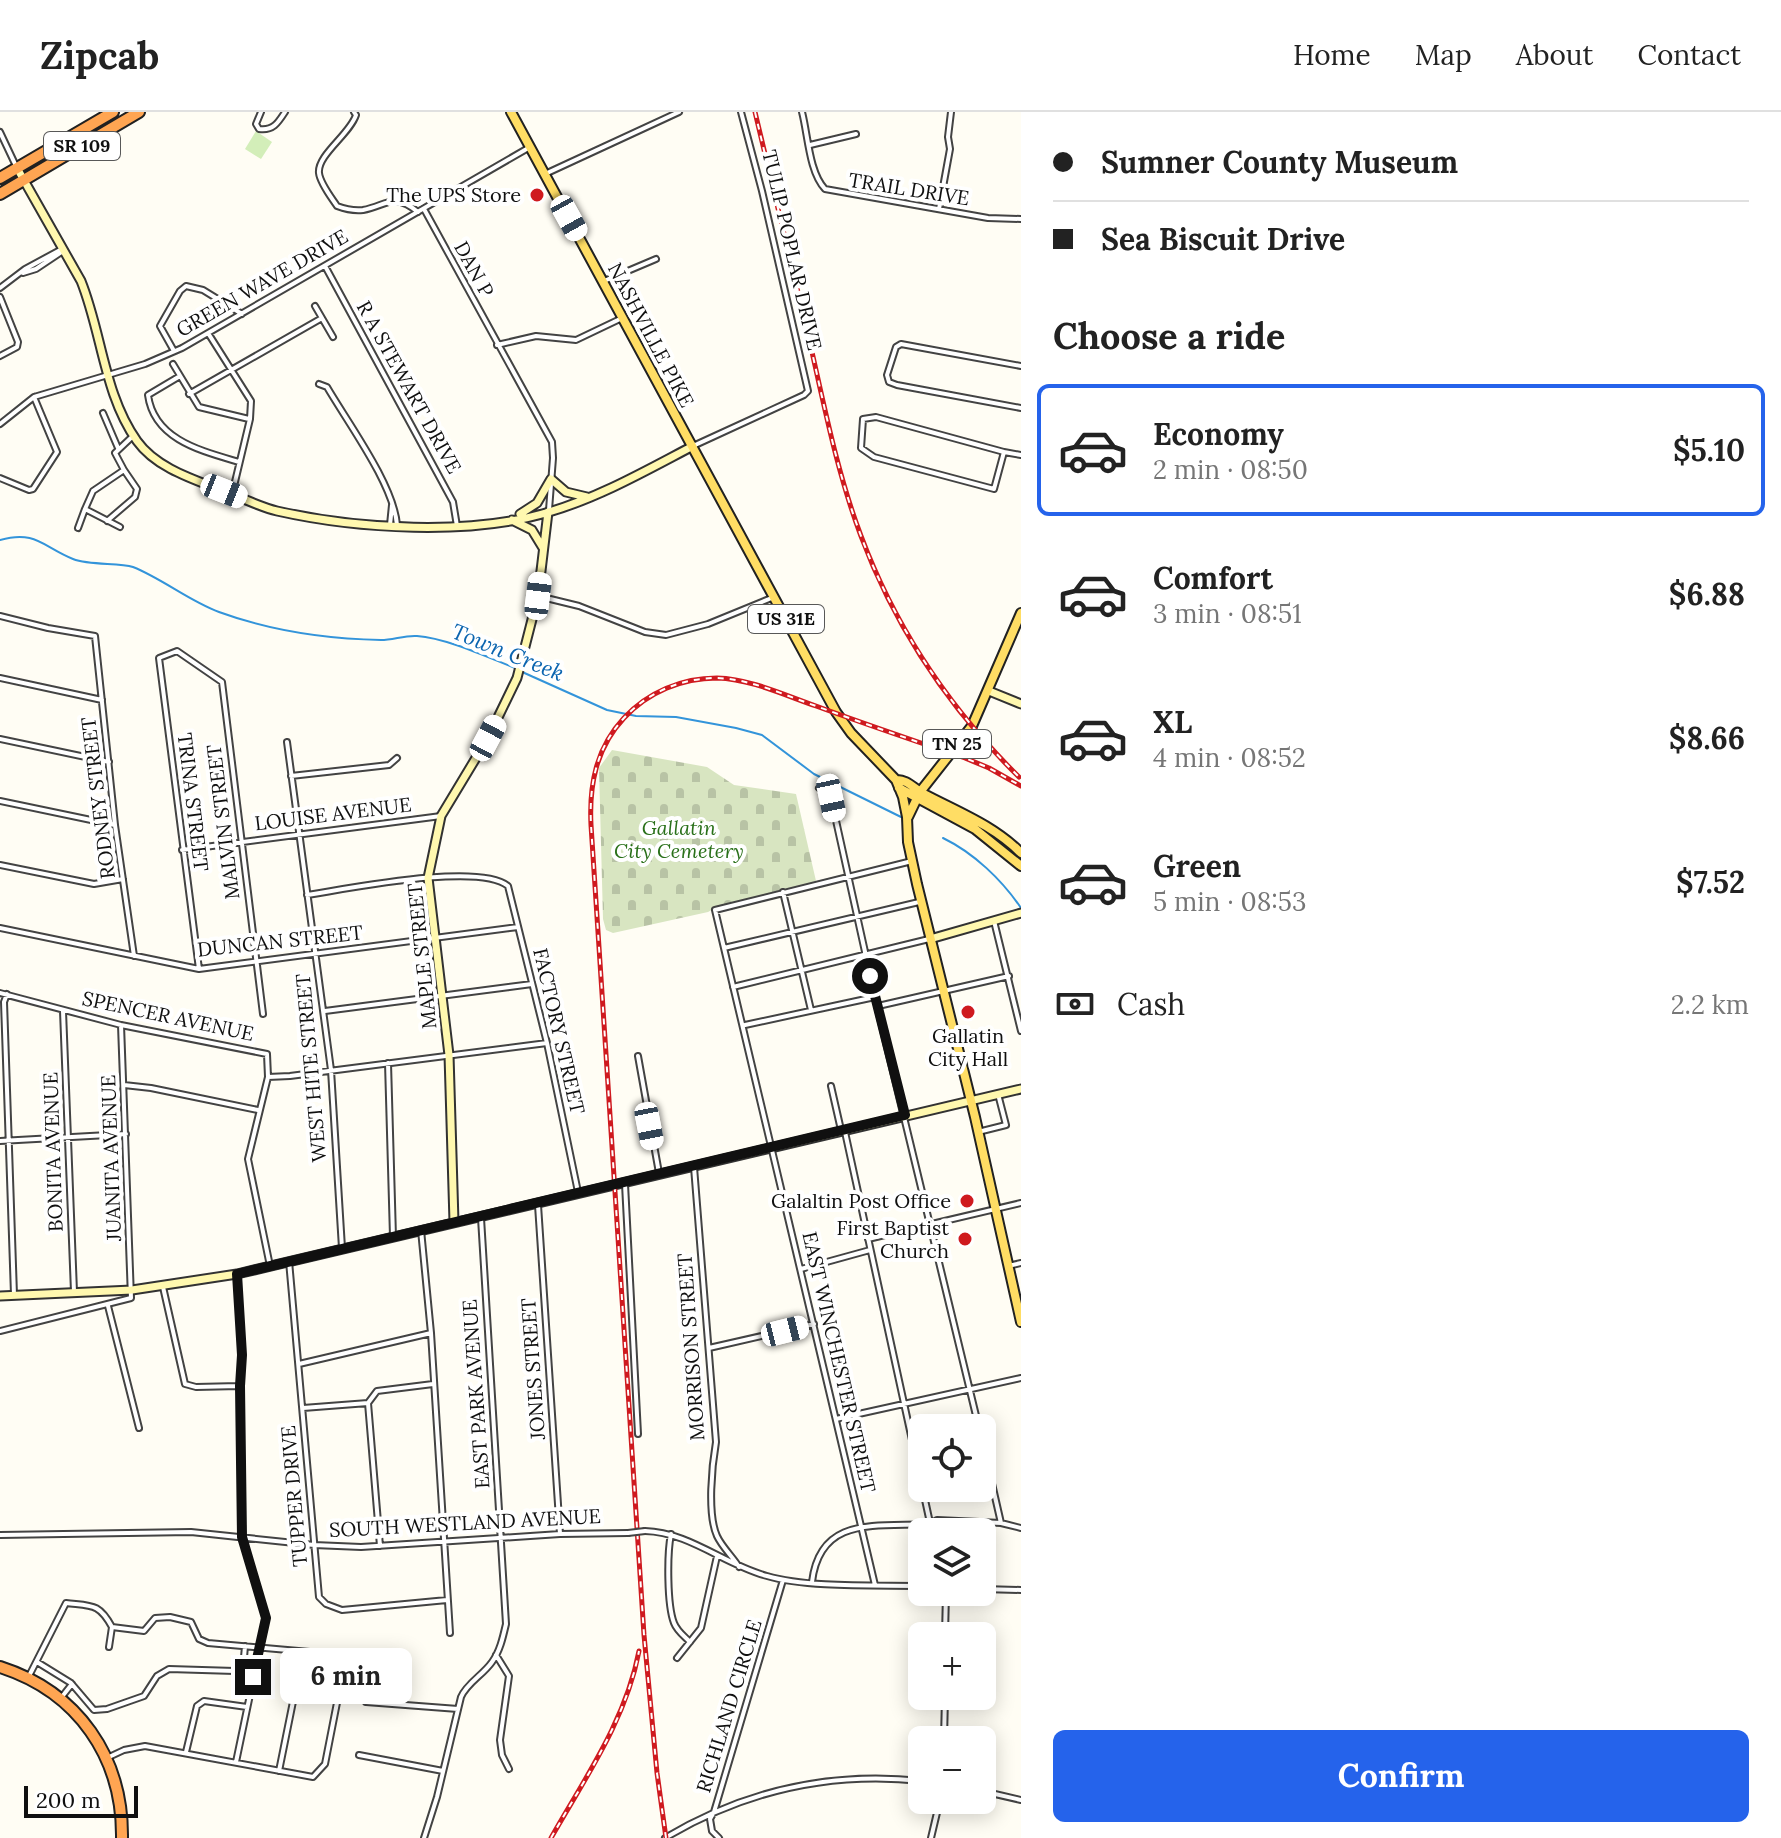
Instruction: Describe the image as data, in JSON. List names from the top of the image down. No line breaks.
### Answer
{"streets":{"highway":["SR 109"],"main road":["NASHVILLE PIKE","US 31E","TN 25"],"street":["TRAIL DRIVE","TULIP POPLAR DRIVE","DAN P","GREEN WAVE DRIVE","R A STEWART DRIVE","RODNEY STREET","TRINA STREET","LOUISE AVENUE","MALVIN STREET","DUNCAN STREET","MAPLE STREET","SPENCER AVENUE","FACTORY STREET","WEST HITE STREET","BONITA AVENUE","JUANITA AVENUE","MORRISON STREET","EAST WINCHESTER STREET","JONES STREET","EAST PARK AVENUE","TUPPER DRIVE","SOUTH WESTLAND AVENUE","RICHLAND CIRCLE"]},"crossings":[["TULIP POPLAR DRIVE","NASHVILLE PIKE"],["TULIP POPLAR DRIVE","US 31E"],["DAN P","GREEN WAVE DRIVE"],["DAN P","MAPLE STREET"],["GREEN WAVE DRIVE","NASHVILLE PIKE"],["GREEN WAVE DRIVE","R A STEWART DRIVE"],["NASHVILLE PIKE","US 31E"],["US 31E","TN 25"],["RODNEY STREET","DUNCAN STREET"],["TRINA STREET","LOUISE AVENUE"],["TRINA STREET","MALVIN STREET"],["TRINA STREET","DUNCAN STREET"],["LOUISE AVENUE","MALVIN STREET"],["LOUISE AVENUE","MAPLE STREET"],["LOUISE AVENUE","WEST HITE STREET"],["MALVIN STREET","DUNCAN STREET"],["DUNCAN STREET","MAPLE STREET"],["DUNCAN STREET","FACTORY STREET"],["DUNCAN STREET","WEST HITE STREET"],["MAPLE STREET","FACTORY STREET"],["SPENCER AVENUE","BONITA AVENUE"],["SPENCER AVENUE","JUANITA AVENUE"],["MORRISON STREET","SOUTH WESTLAND AVENUE"],["EAST WINCHESTER STREET","SOUTH WESTLAND AVENUE"],["JONES STREET","SOUTH WESTLAND AVENUE"],["EAST PARK AVENUE","SOUTH WESTLAND AVENUE"],["TUPPER DRIVE","SOUTH WESTLAND AVENUE"],["SOUTH WESTLAND AVENUE","RICHLAND CIRCLE"]],"water":["Town Creek"],"parks":["Gallatin City Cemetery"],"places":["The UPS Store","Gallatin City Hall","Galaltin Post Office","First Baptist Church"],"scale_bar":"200 m","page":{"header":"Zipcab","nav":["Home","Map","About","Contact"],"banner":["Sumner County Museum","Sea Biscuit Drive"],"heading":"Choose a ride","list":[{"name":"Economy","note":"2 min · 08:50","value":"$5.10"},{"name":"Comfort","note":"3 min · 08:51","value":"$6.88"},{"name":"XL","note":"4 min · 08:52","value":"$8.66"},{"name":"Green","note":"5 min · 08:53","value":"$7.52"}],"pay":["Cash","2.2 km"],"map_buttons":["+","−"],"bubble":"6 min","buttons":"Confirm","scale":"200 m"}}
